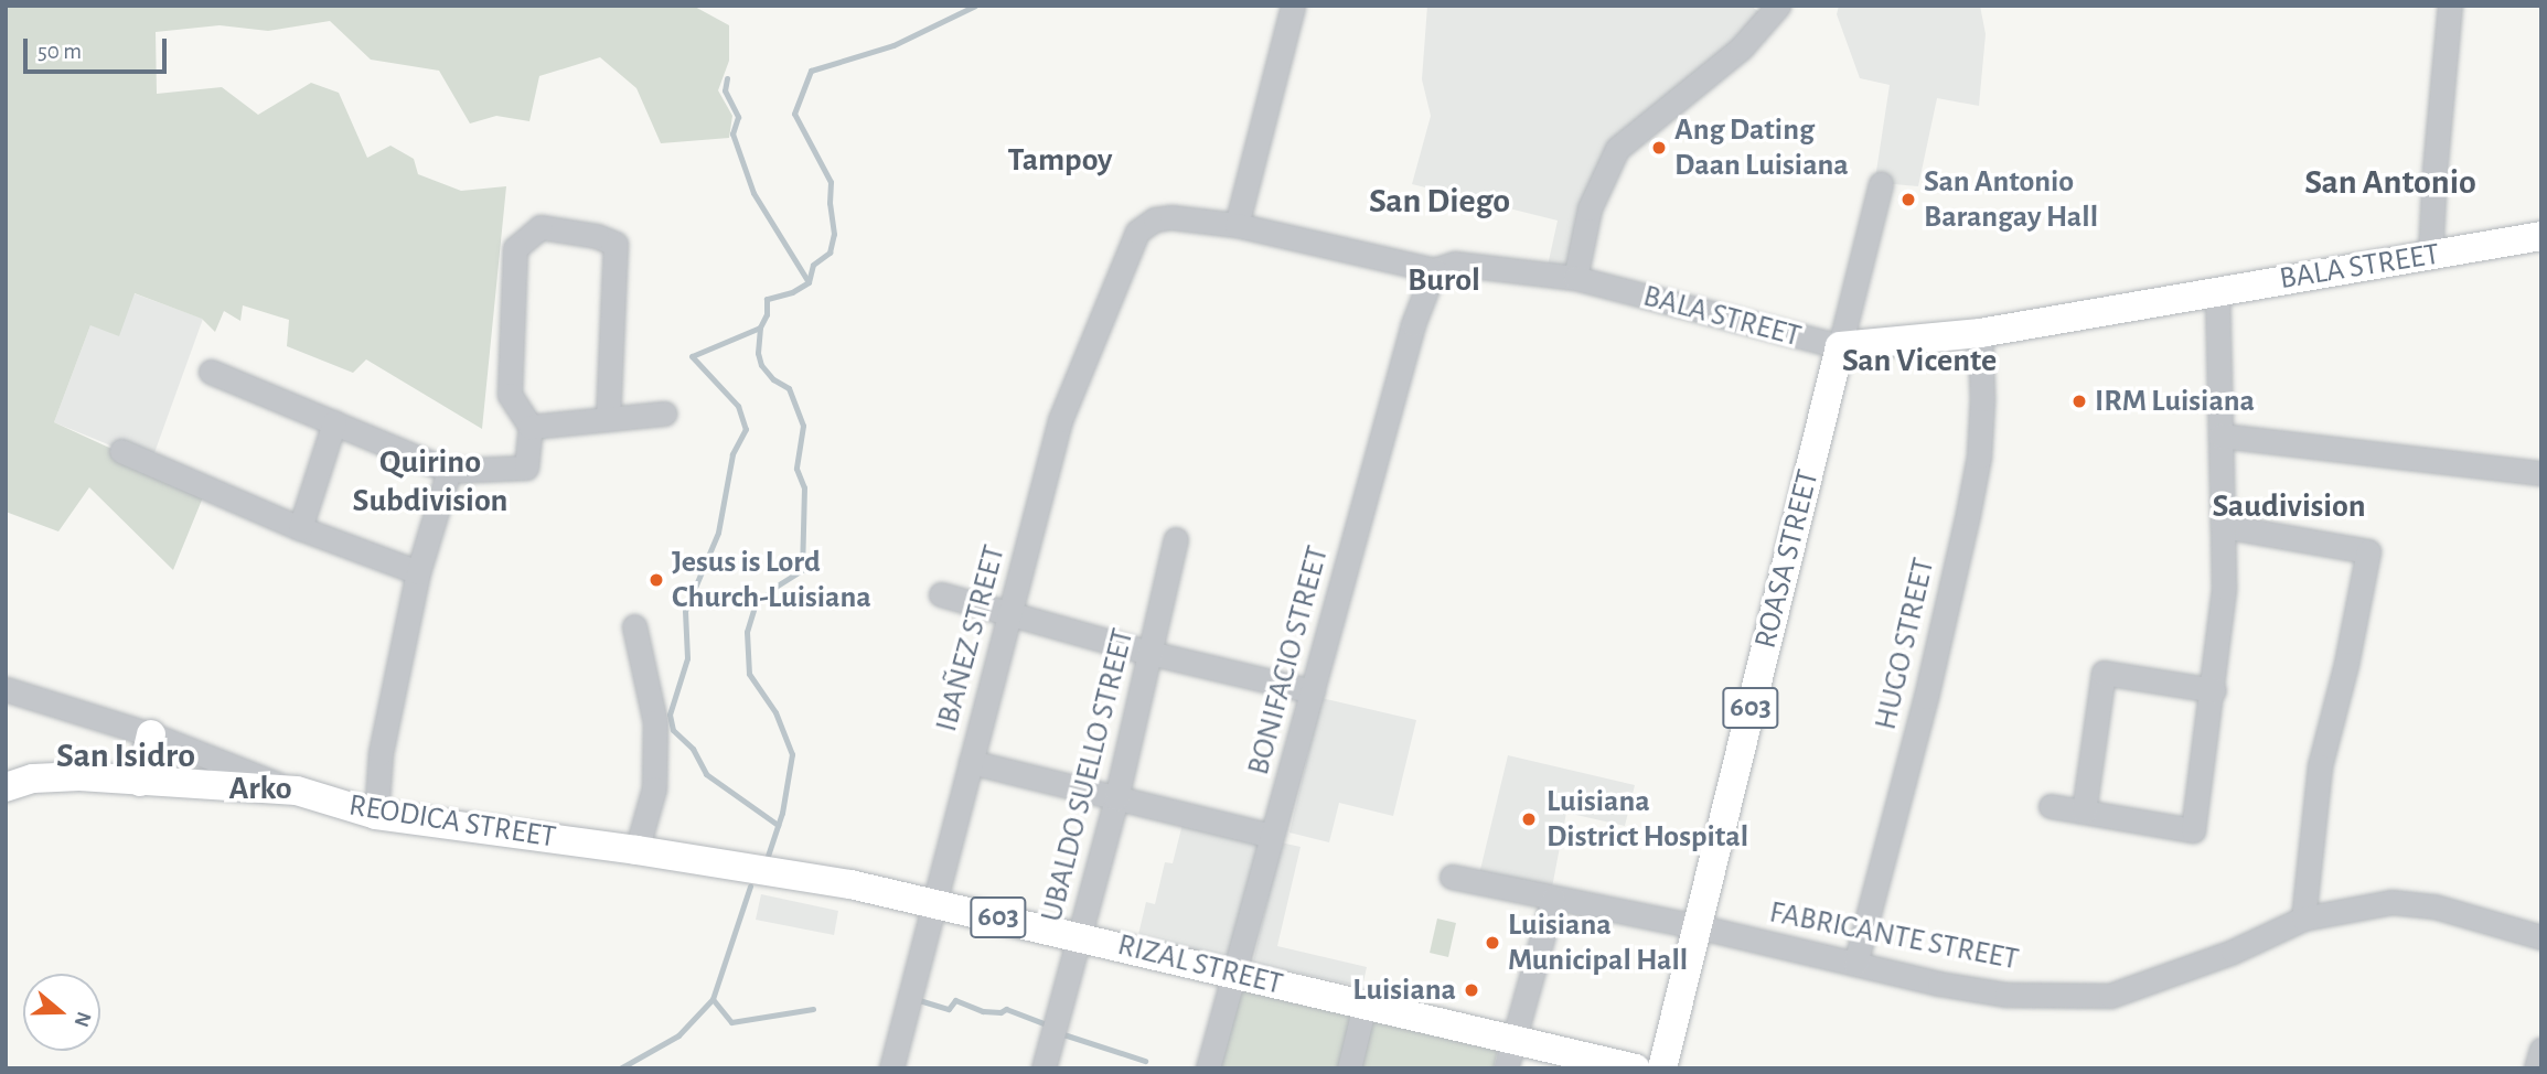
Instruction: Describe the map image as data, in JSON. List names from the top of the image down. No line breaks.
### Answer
{"streets":{"main road":["BALA STREET","ROASA STREET","603","REODICA STREET","RIZAL STREET"],"street":["IBAÑEZ STREET","HUGO STREET","BONIFACIO STREET","UBALDO SUELLO STREET","FABRICANTE STREET"]},"crossings":[["BALA STREET","ROASA STREET"],["BALA STREET","IBAÑEZ STREET"],["BALA STREET","HUGO STREET"],["BALA STREET","BONIFACIO STREET"],["ROASA STREET","FABRICANTE STREET"],["IBAÑEZ STREET","RIZAL STREET"],["HUGO STREET","FABRICANTE STREET"],["BONIFACIO STREET","RIZAL STREET"],["UBALDO SUELLO STREET","RIZAL STREET"],["REODICA STREET","RIZAL STREET"]],"districts":["Tampoy","San Antonio","San Diego","Burol","San Vicente","Quirino Subdivision","Saudivision","San Isidro","Arko"],"places":["Ang Dating Daan Luisiana","San Antonio Barangay Hall","IRM Luisiana","Jesus is Lord Church-Luisiana","Luisiana District Hospital","Luisiana Municipal Hall","Luisiana"],"scale_bar":"50 m","north":"right"}
